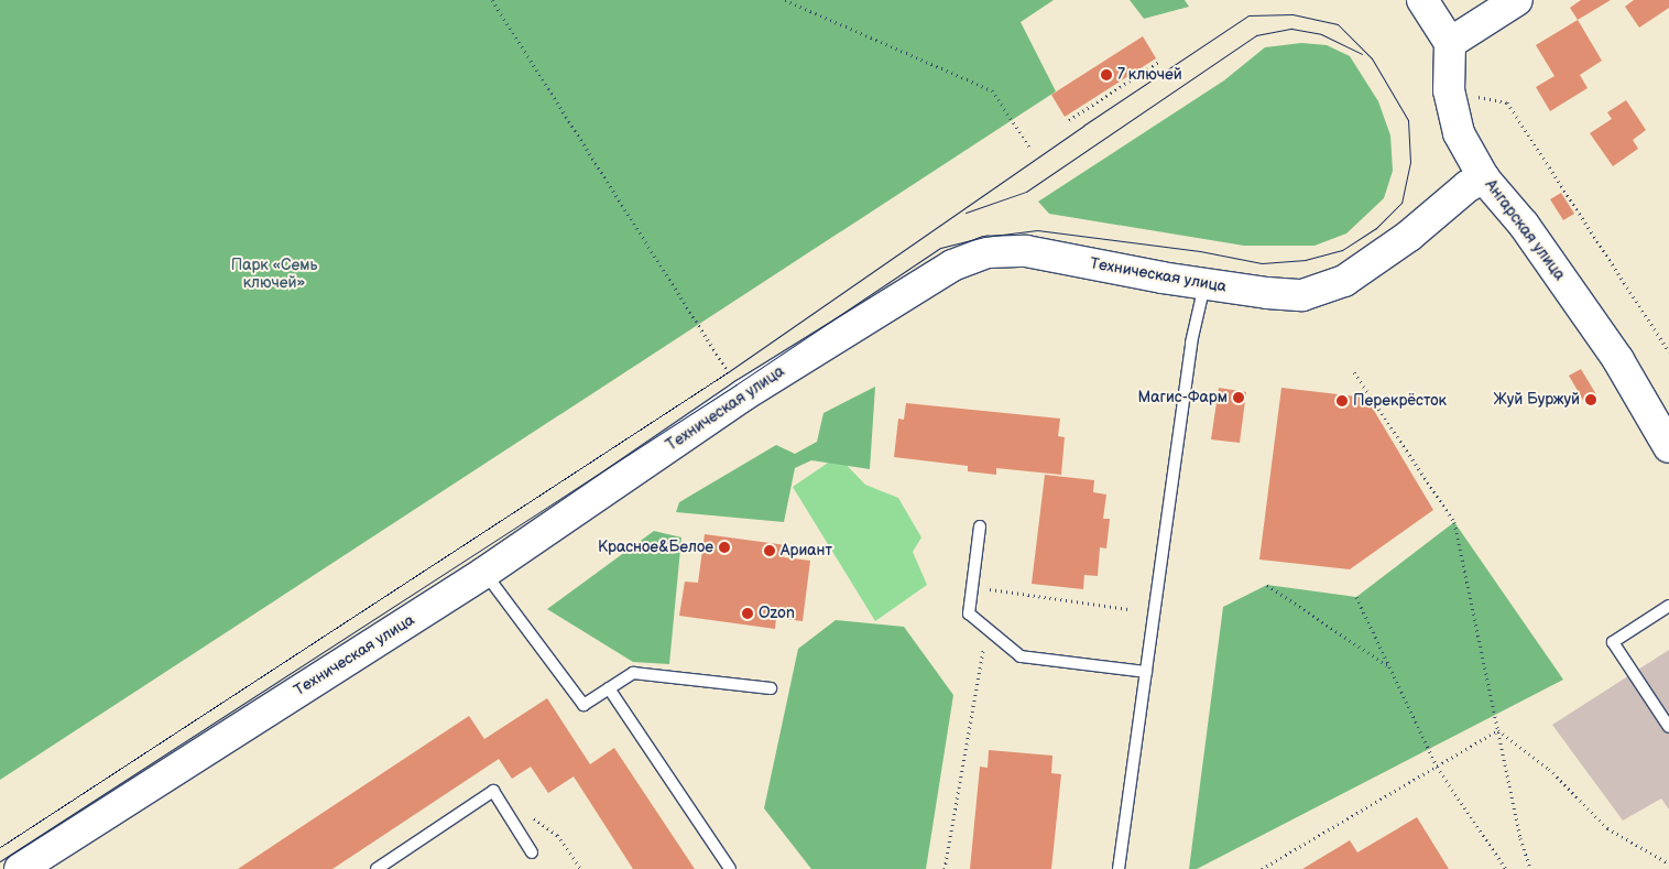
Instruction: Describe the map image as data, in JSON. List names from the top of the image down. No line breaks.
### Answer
{"streets":{"street":["Ангарская улица","Техническая улица"]},"crossings":[["Ангарская улица","Техническая улица"]],"parks":["Парк «Семь ключей»"],"places":["7 ключей","Магис-Фарм","Жуй Буржуй","Перекрёсток","Красное&Белое","Ариант","Ozon"]}
